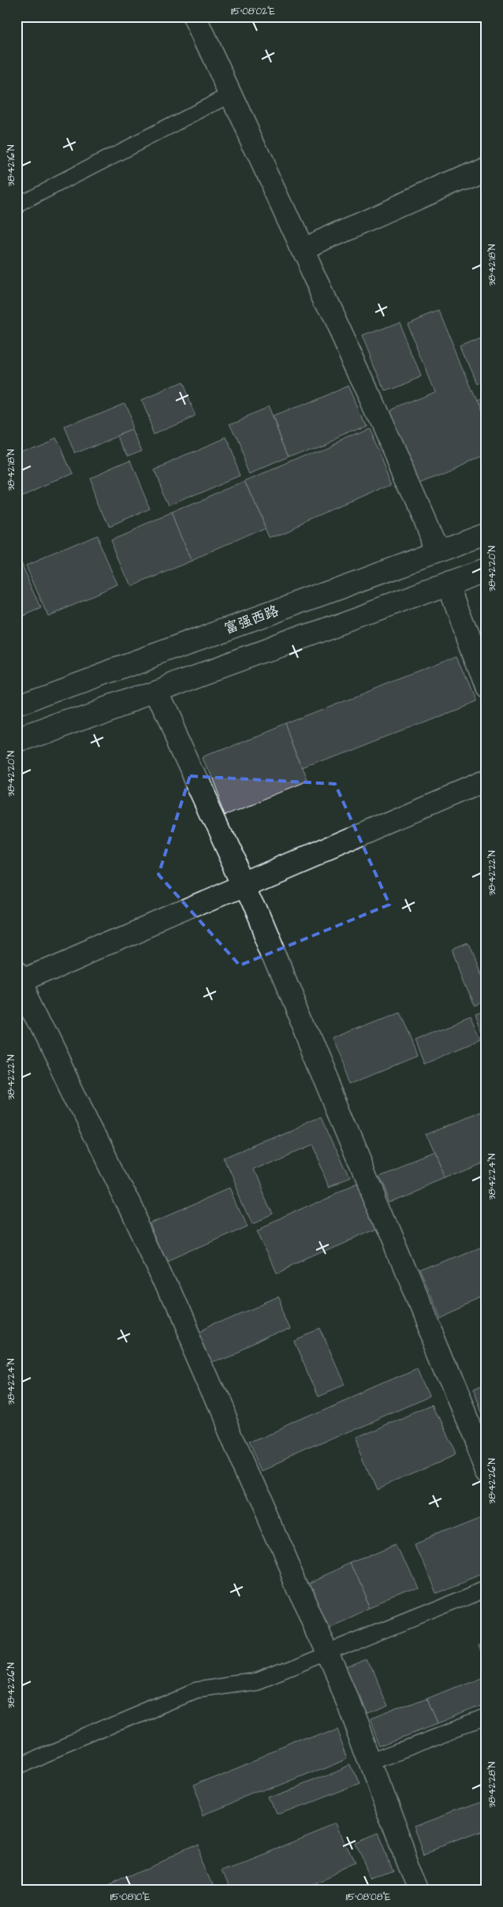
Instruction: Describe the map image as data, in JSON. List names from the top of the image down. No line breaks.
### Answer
{"streets":{"street":["富强西路"]},"coordinates":["115°08'02\"E","38°42'16\"N","38°42'18\"N","38°42'20\"N","38°42'22\"N","38°42'24\"N","38°42'26\"N","38°42'28\"N","115°08'10\"E","115°08'08\"E"]}
